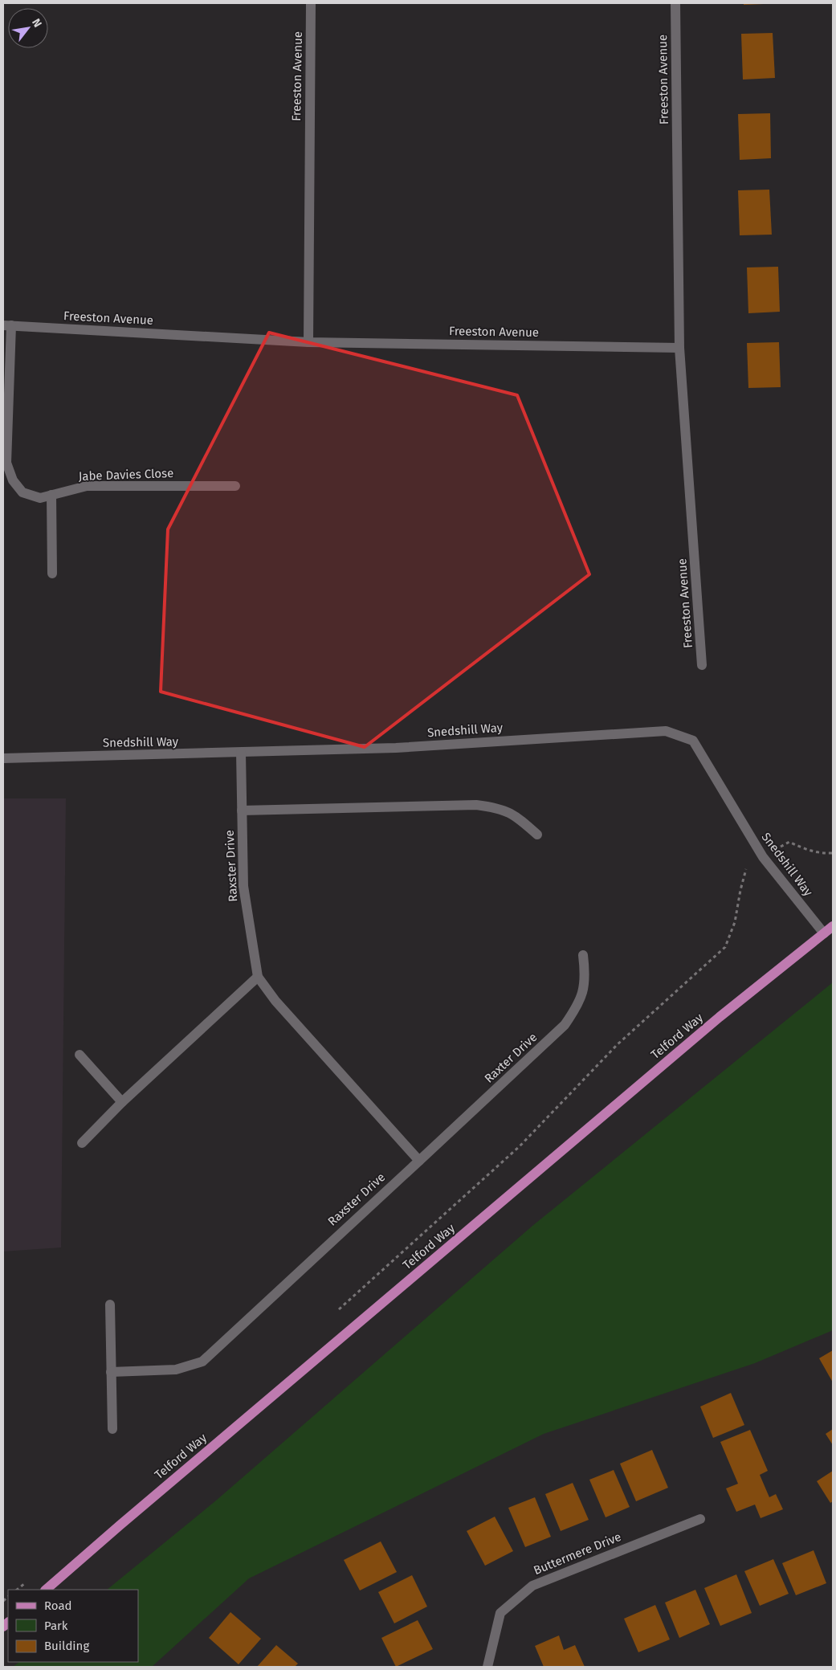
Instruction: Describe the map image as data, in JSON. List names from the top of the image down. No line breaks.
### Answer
{"streets":{"main road":["Telford Way"],"street":["Freeston Avenue","Jabe Davies Close","Snedshill Way","Raxster Drive","Raxter Drive","Buttermere Drive"]},"crossings":[["Freeston Avenue","Jabe Davies Close"],["Snedshill Way","Raxster Drive"],["Snedshill Way","Telford Way"],["Raxster Drive","Raxter Drive"]],"legend":["Road","Park","Building"],"north":"top right"}
